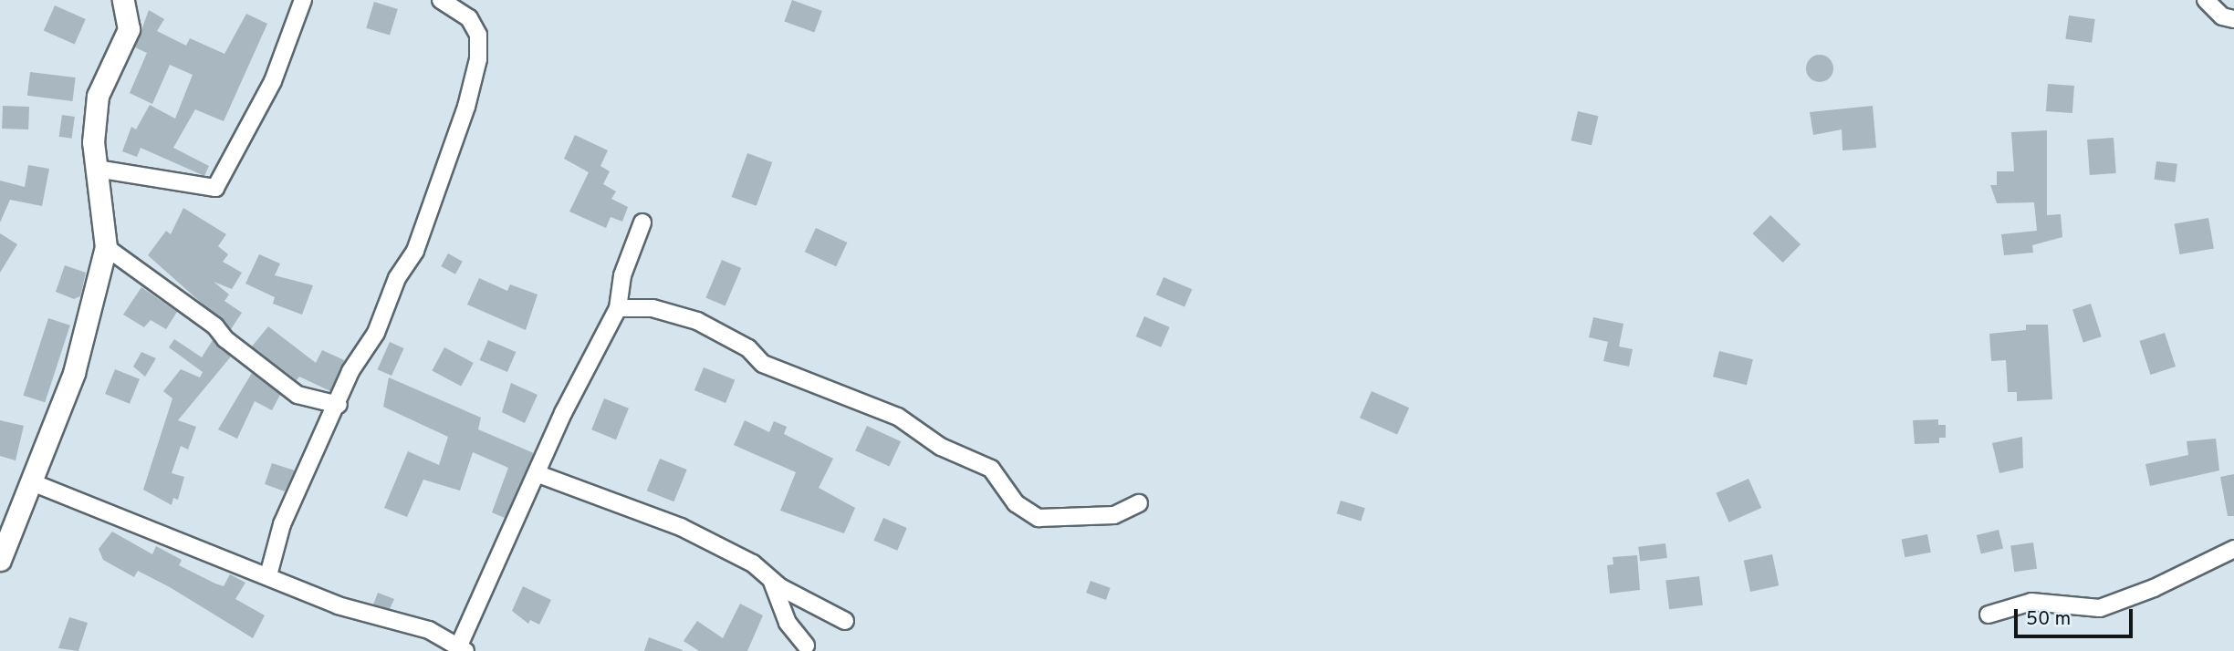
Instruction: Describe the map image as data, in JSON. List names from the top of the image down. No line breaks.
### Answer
{"scale_bar":"50 m"}
